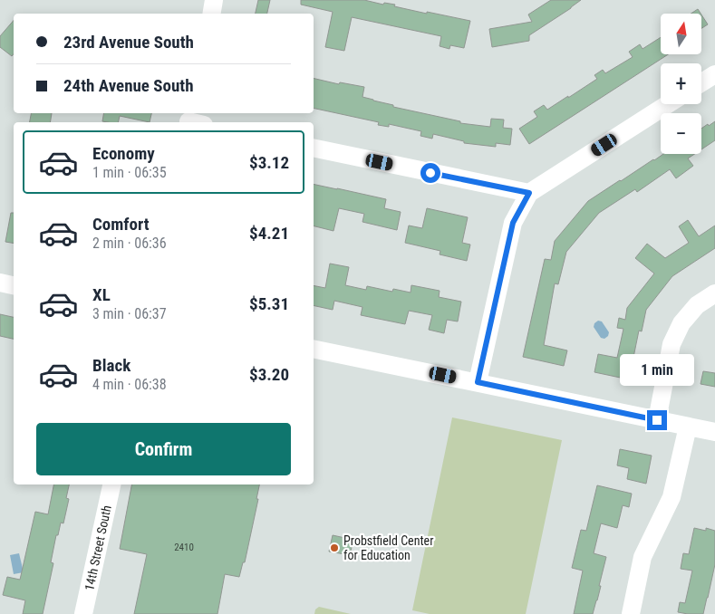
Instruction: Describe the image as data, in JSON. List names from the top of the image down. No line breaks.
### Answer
{"streets":{"street":["14th Street South"]},"places":["Probstfield Center for Education"],"house_numbers":["2410"],"north":"top","page":{"map_buttons":["+","−"],"banner":["23rd Avenue South","24th Avenue South"],"list":[{"name":"Economy","note":"1 min · 06:35","value":"$3.12"},{"name":"Comfort","note":"2 min · 06:36","value":"$4.21"},{"name":"XL","note":"3 min · 06:37","value":"$5.31"},{"name":"Black","note":"4 min · 06:38","value":"$3.20"}],"bubble":"1 min","buttons":"Confirm"}}
